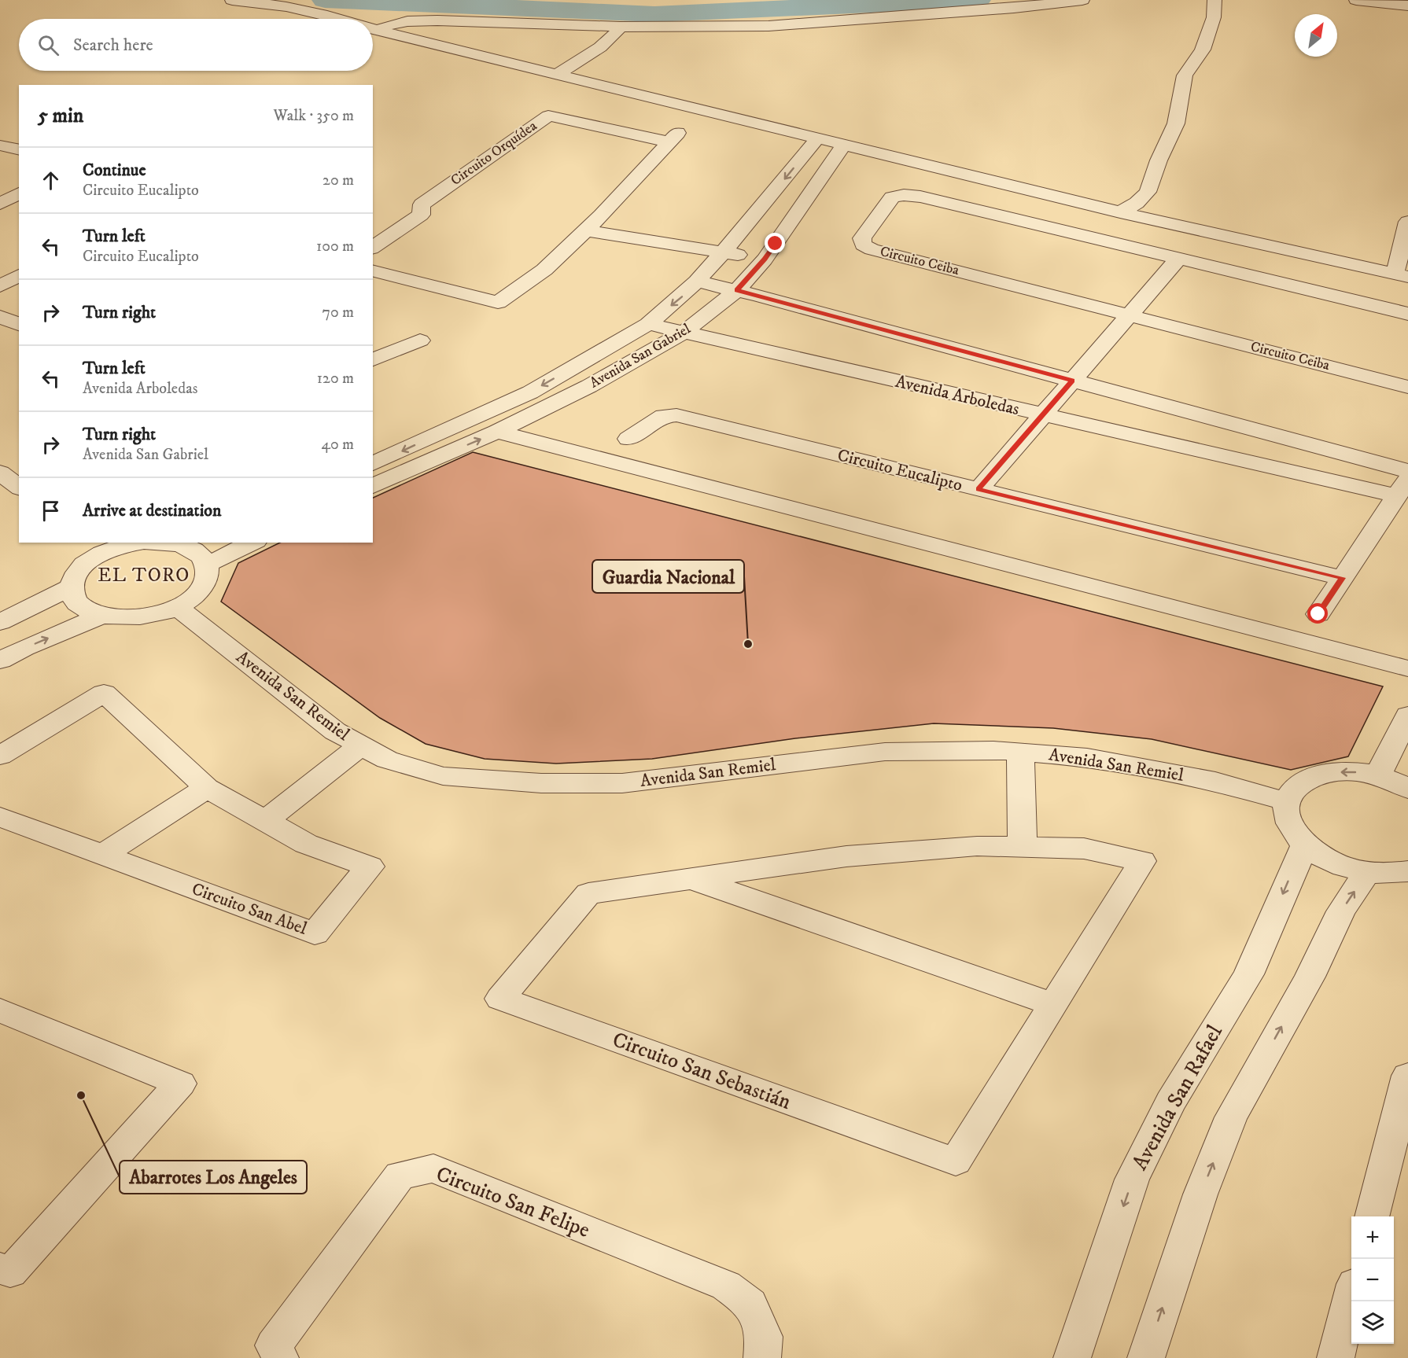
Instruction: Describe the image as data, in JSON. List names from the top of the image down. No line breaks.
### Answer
{"streets":{"street":["Circuito Orquídea","Circuito Ceiba","Avenida San Gabriel","Avenida Arboledas","Circuito Eucalipto","Avenida San Remiel","Circuito San Abel","Circuito San Sebastián","Avenida San Rafael","Circuito San Felipe"]},"crossings":[["Avenida San Gabriel","Avenida Arboledas"]],"districts":["EL TORO"],"places":["Guardia Nacional","Abarrotes Los Angeles"],"north":"top right","page":{"search":"Search here","heading":["5 min","Walk · 350 m"],"list":[["Continue","Circuito Eucalipto","20 m"],["Turn left","Circuito Eucalipto","100 m"],["Turn right","70 m"],["Turn left","Avenida Arboledas","120 m"],["Turn right","Avenida San Gabriel","40 m"],"Arrive at destination"],"map_buttons":["+","−"]}}
